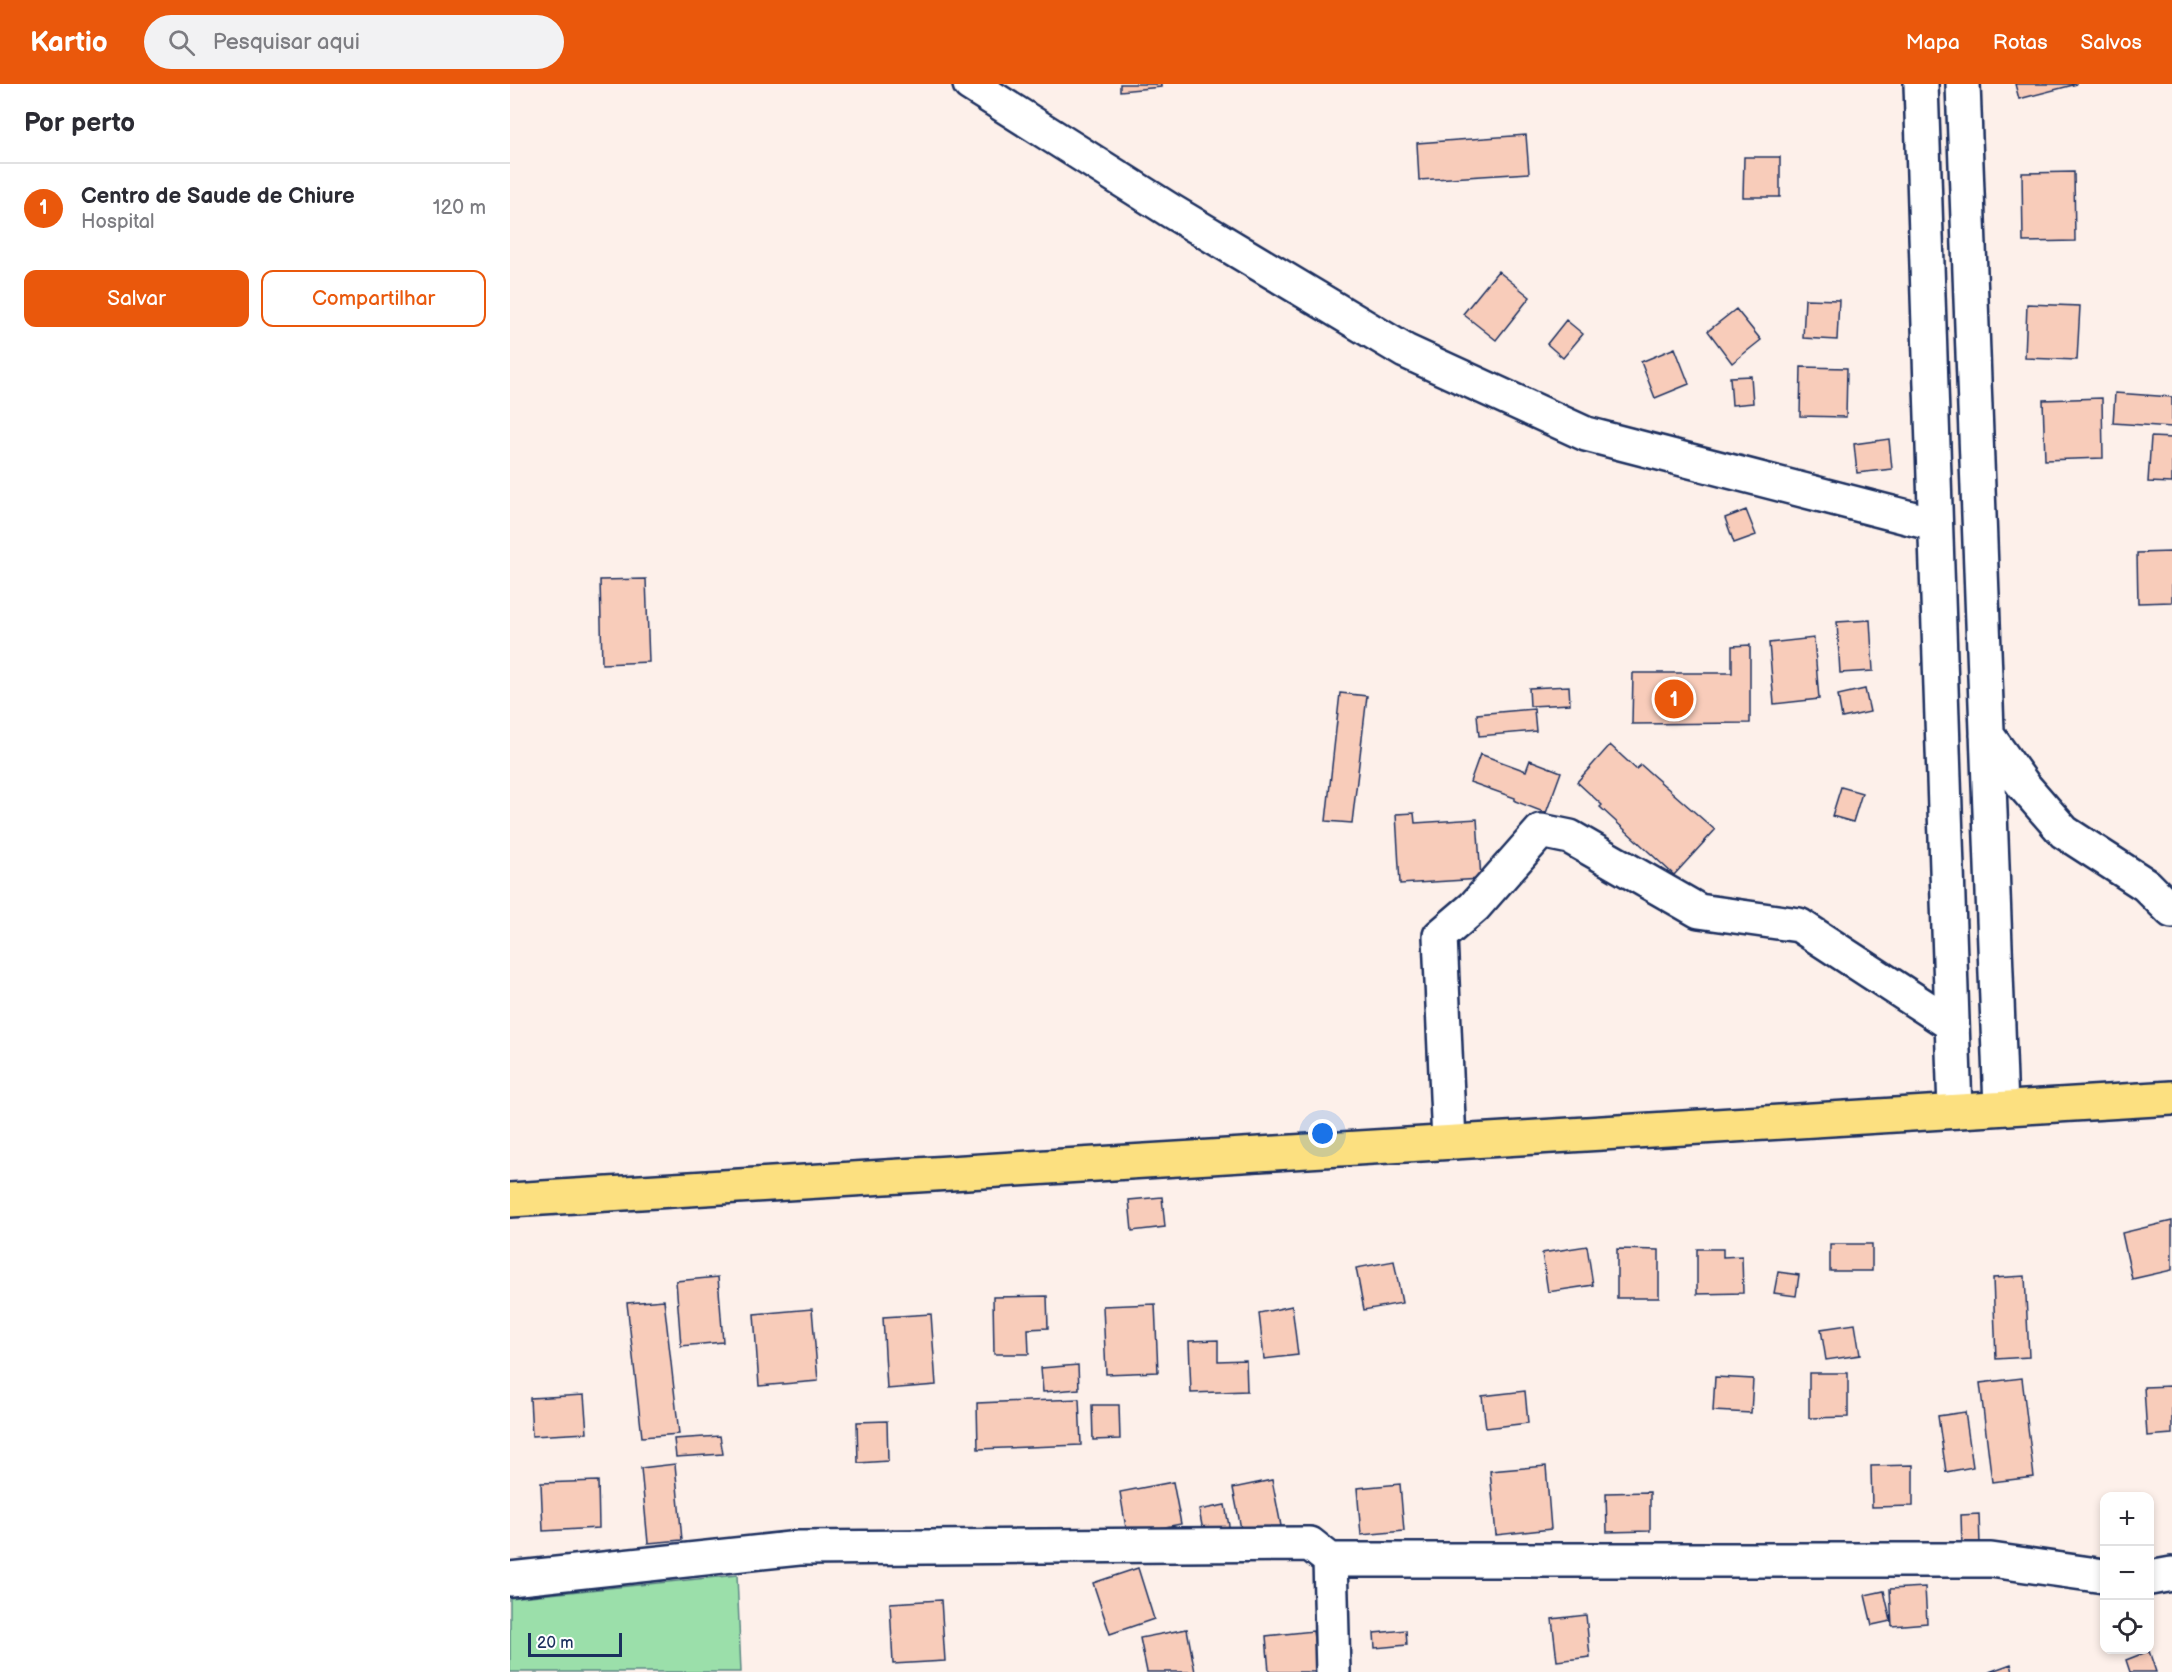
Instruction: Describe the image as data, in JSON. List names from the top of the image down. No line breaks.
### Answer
{"scale_bar":"20 m","page":{"header":"Kartio","search":"Pesquisar aqui","nav":["Mapa","Rotas","Salvos"],"heading":"Por perto","list":[{"mark":"1","name":"Centro de Saude de Chiure","note":"Hospital","value":"120 m"}],"buttons":["Salvar","Compartilhar"],"pins":"1","map_buttons":["+","−"],"scale":"20 m"}}
